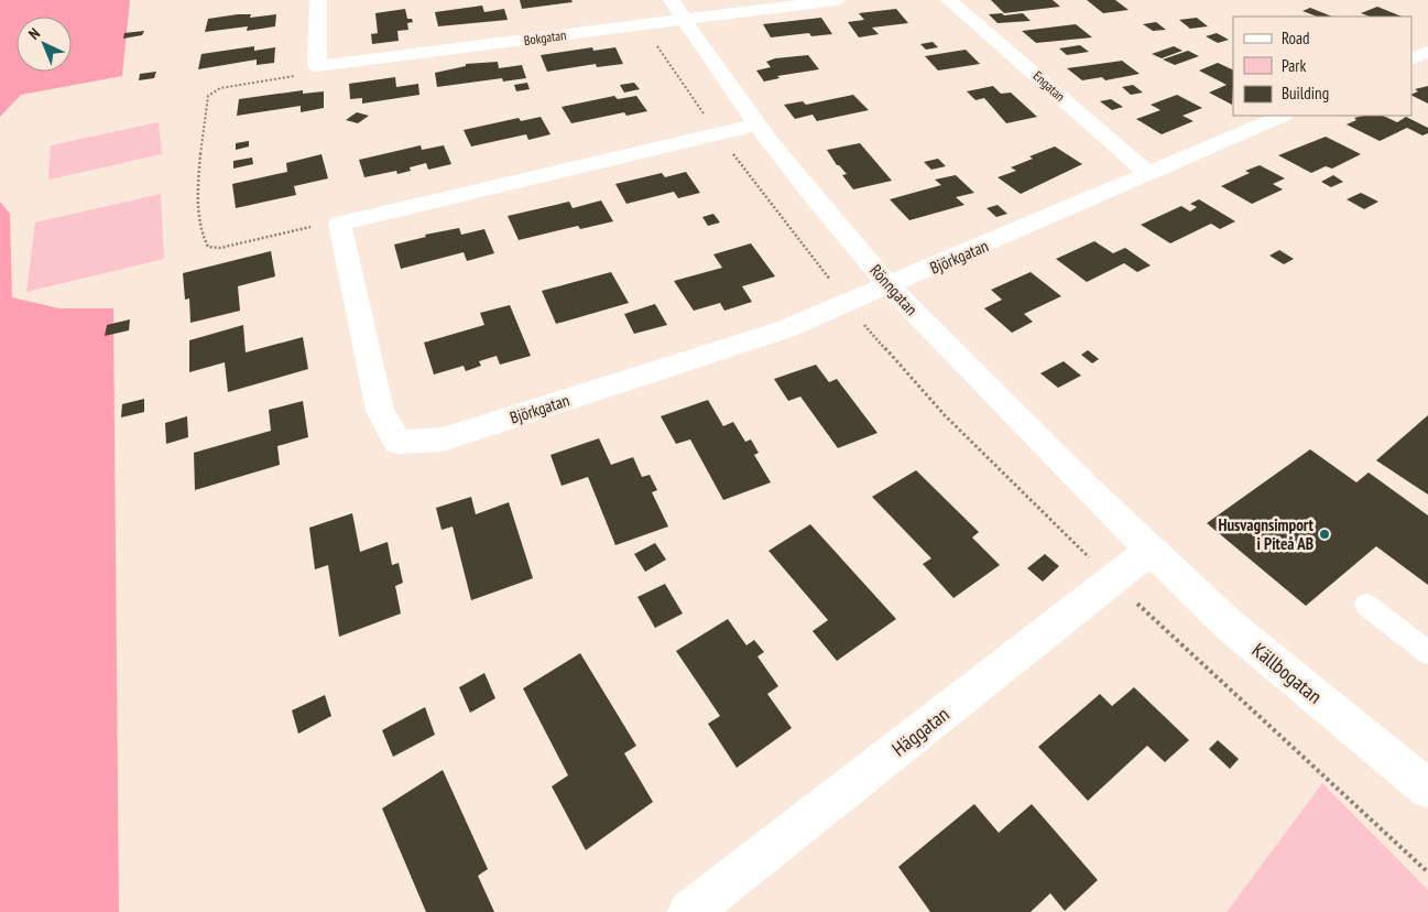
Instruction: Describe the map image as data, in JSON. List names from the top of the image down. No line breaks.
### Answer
{"streets":{"street":["Bokgatan","Engatan","Björkgatan","Rönngatan","Källbogatan","Häggatan"]},"crossings":[["Bokgatan","Rönngatan"],["Engatan","Björkgatan"],["Björkgatan","Rönngatan"],["Rönngatan","Källbogatan"],["Rönngatan","Häggatan"],["Källbogatan","Häggatan"]],"places":["Husvagnsimport i Piteå AB"],"legend":["Road","Park","Building"],"north":"top left"}
